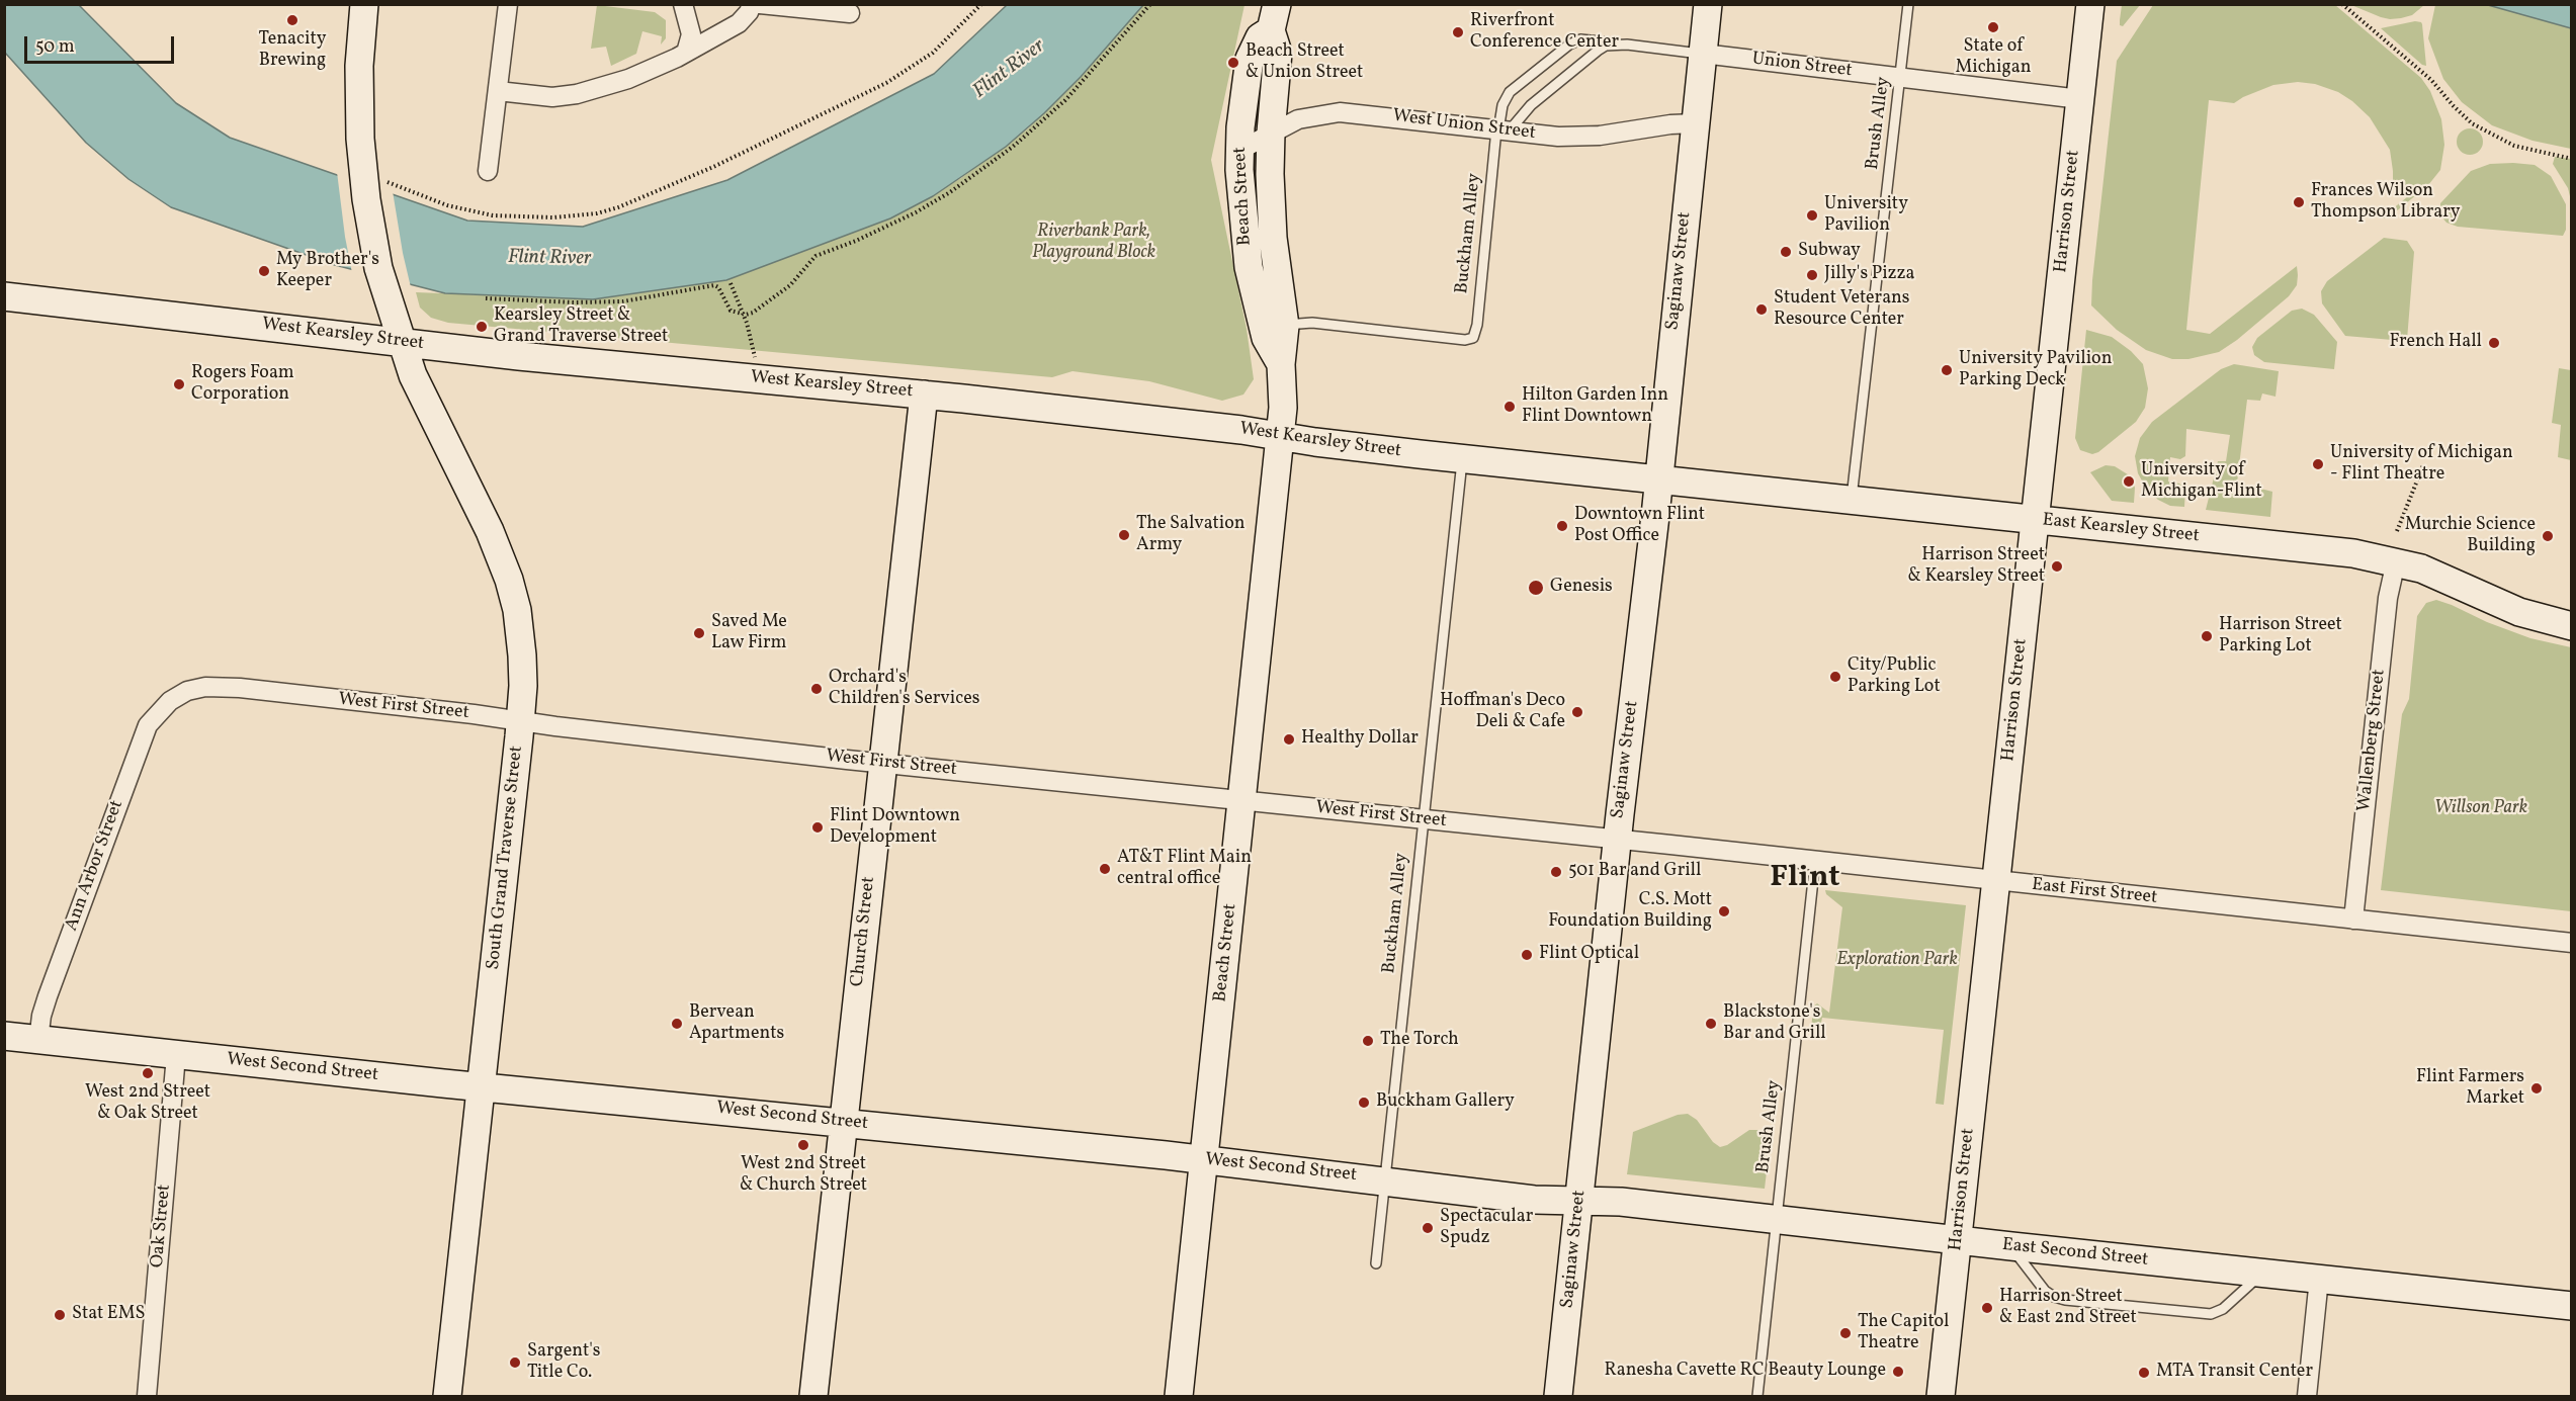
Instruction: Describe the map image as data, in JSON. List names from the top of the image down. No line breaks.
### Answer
{"streets":{"street":["Union Street","West Union Street","Beach Street","Harrison Street","Saginaw Street","West Kearsley Street","East Kearsley Street","West First Street","Wallenberg Street","South Grand Traverse Street","Ann Arbor Street","East First Street","Church Street","West Second Street","Oak Street","East Second Street"],"lane":["Brush Alley","Buckham Alley"]},"crossings":[["Union Street","Brush Alley"],["Union Street","Harrison Street"],["Union Street","Buckham Alley"],["Union Street","Saginaw Street"],["Brush Alley","East Kearsley Street"],["Brush Alley","East First Street"],["Brush Alley","East Second Street"],["West Union Street","Beach Street"],["West Union Street","Buckham Alley"],["West Union Street","Saginaw Street"],["Beach Street","Buckham Alley"],["Beach Street","West Kearsley Street"],["Beach Street","West First Street"],["Beach Street","West Second Street"],["Harrison Street","East Kearsley Street"],["Harrison Street","East First Street"],["Harrison Street","East Second Street"],["Buckham Alley","Saginaw Street"],["Buckham Alley","West Kearsley Street"],["Buckham Alley","West First Street"],["Buckham Alley","West Second Street"],["Saginaw Street","West Kearsley Street"],["Saginaw Street","East Kearsley Street"],["Saginaw Street","West First Street"],["Saginaw Street","East First Street"],["Saginaw Street","West Second Street"],["Saginaw Street","East Second Street"],["West Kearsley Street","East Kearsley Street"],["West Kearsley Street","South Grand Traverse Street"],["West Kearsley Street","Church Street"],["East Kearsley Street","Wallenberg Street"],["West First Street","South Grand Traverse Street"],["West First Street","Ann Arbor Street"],["West First Street","East First Street"],["West First Street","Church Street"],["Wallenberg Street","East First Street"],["South Grand Traverse Street","West Second Street"],["Ann Arbor Street","West Second Street"],["Church Street","West Second Street"],["West Second Street","Oak Street"],["West Second Street","East Second Street"]],"districts":["Flint"],"water":["Flint River"],"parks":["Riverbank Park, Playground Block","Willson Park","Exploration Park"],"places":["Tenacity Brewing","State of Michigan","Riverfront Conference Center","Beach Street & Union Street","Frances Wilson Thompson Library","University Pavilion","Subway","My Brother's Keeper","Jilly's Pizza","Student Veterans Resource Center","Kearsley Street & Grand Traverse Street","French Hall","University Pavilion Parking Deck","Rogers Foam Corporation","Hilton Garden Inn Flint Downtown","University of Michigan - Flint Theatre","University of Michigan-Flint","Downtown Flint Post Office","The Salvation Army","Murchie Science Building","Harrison Street & Kearsley Street","Genesis","Saved Me Law Firm","Harrison Street Parking Lot","City/Public Parking Lot","Orchard's Children's Services","Hoffman's Deco Deli & Cafe","Healthy Dollar","Flint Downtown Development","AT&T Flint Main central office","501 Bar and Grill","C.S. Mott Foundation Building","Flint Optical","Bervean Apartments","Blackstone's Bar and Grill","The Torch","West 2nd Street & Oak Street","Flint Farmers Market","Buckham Gallery","West 2nd Street & Church Street","Spectacular Spudz","Harrison Street & East 2nd Street","Stat EMS","The Capitol Theatre","Sargent's Title Co.","Ranesha Cavette RC Beauty Lounge","MTA Transit Center"],"scale_bar":"50 m"}
